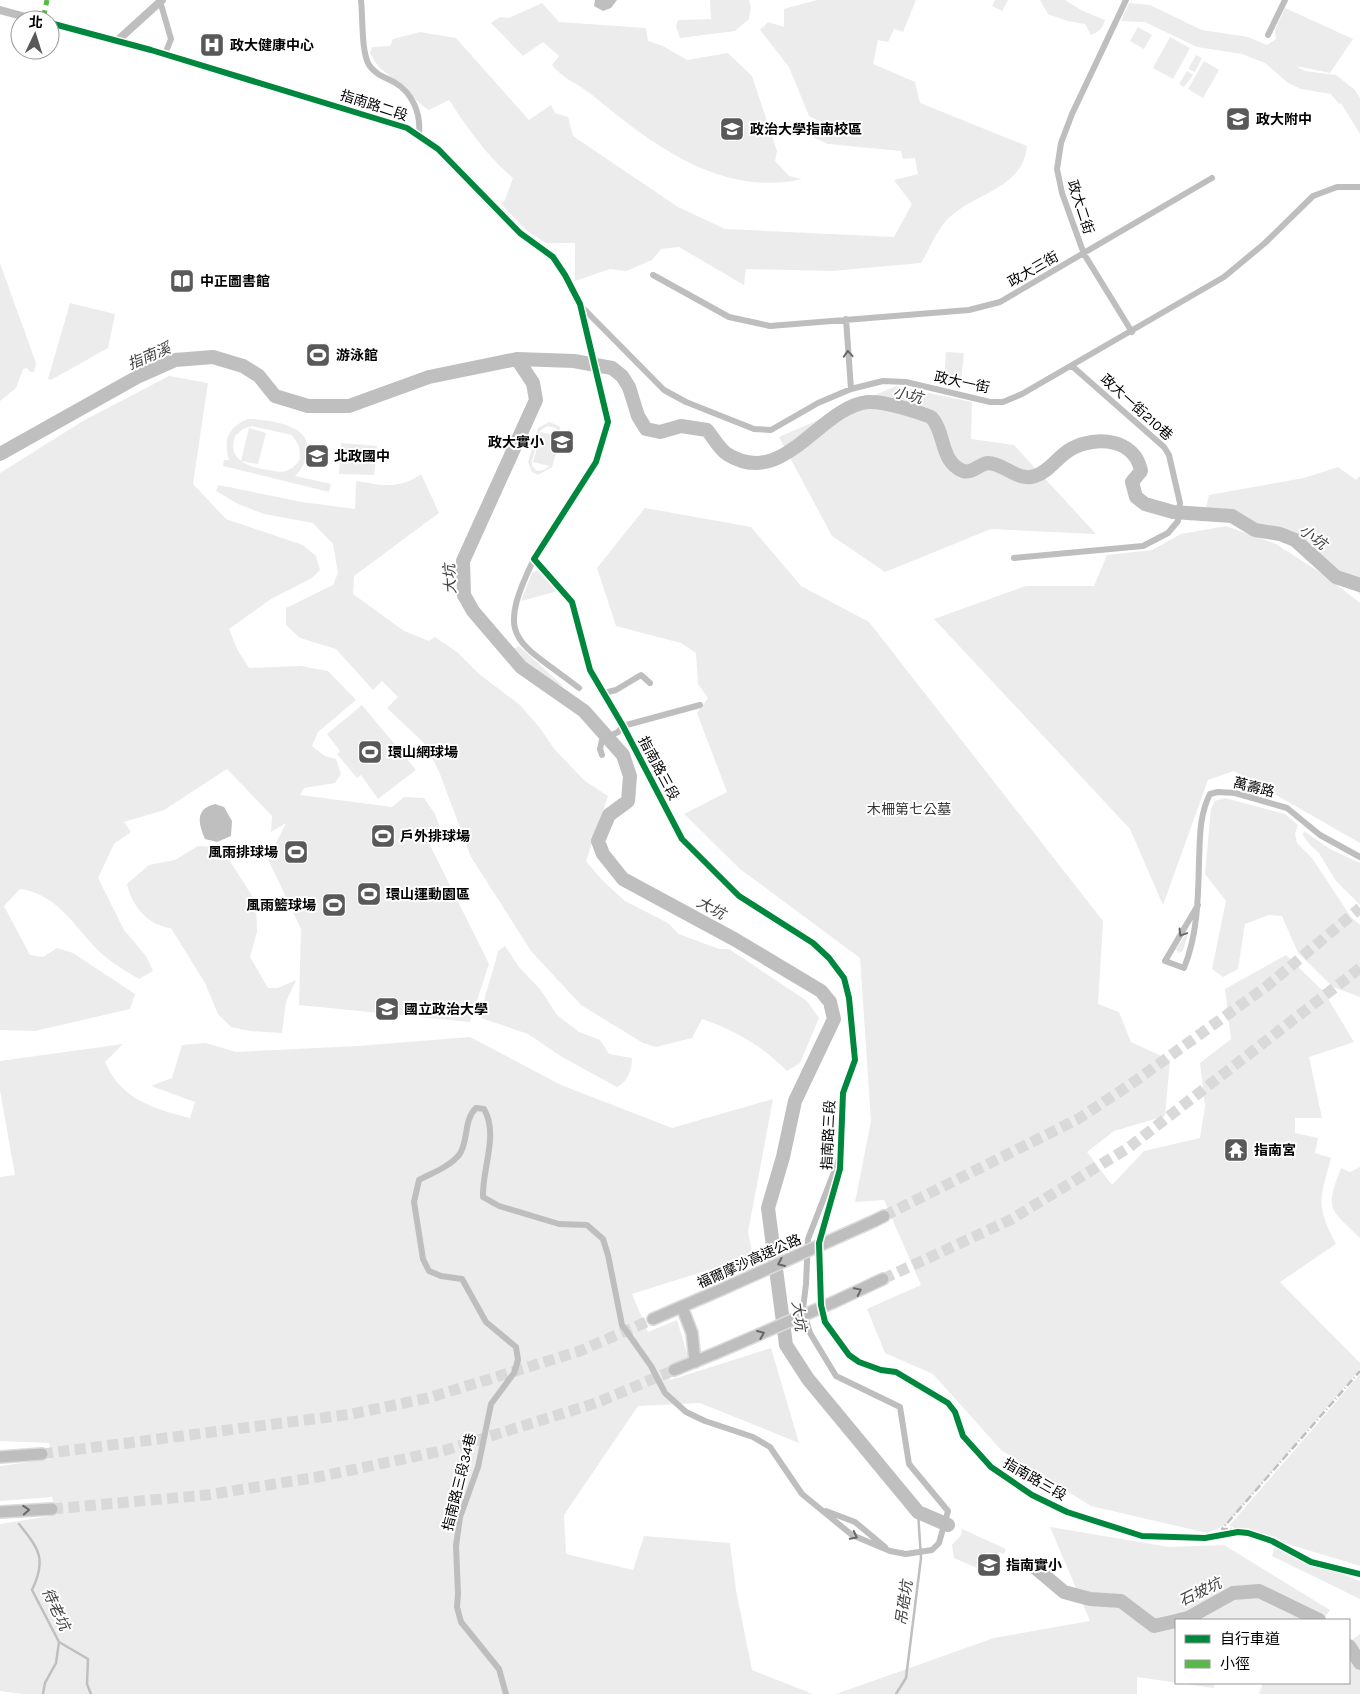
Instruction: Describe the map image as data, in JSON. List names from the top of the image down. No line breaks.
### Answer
{"streets":{"highway":["福爾摩沙高速公路"],"street":["指南路二段","政大二街","政大三街","政大一街","政大一街210巷","指南路三段","萬壽路","指南路三段34巷"]},"crossings":[["指南路二段","政大一街"],["指南路二段","指南路三段"],["政大二街","政大三街"],["政大二街","政大一街"],["政大一街","政大一街210巷"],["指南路三段","指南路三段34巷"]],"water":["指南溪","小坑","大坑","石坡坑","吊硞坑","待老坑"],"parks":["木柵第七公墓"],"places":{"hospital":["政大健康中心"],"school or university":["政大附中","政治大學指南校區","政大實小","北政國中","國立政治大學","指南實小"],"library":["中正圖書館"],"sports":["游泳館","環山網球場","戶外排球場","風雨排球場","環山運動園區","風雨籃球場"],"temple":["指南宮"]},"legend":["自行車道","小徑"],"north":"top"}
